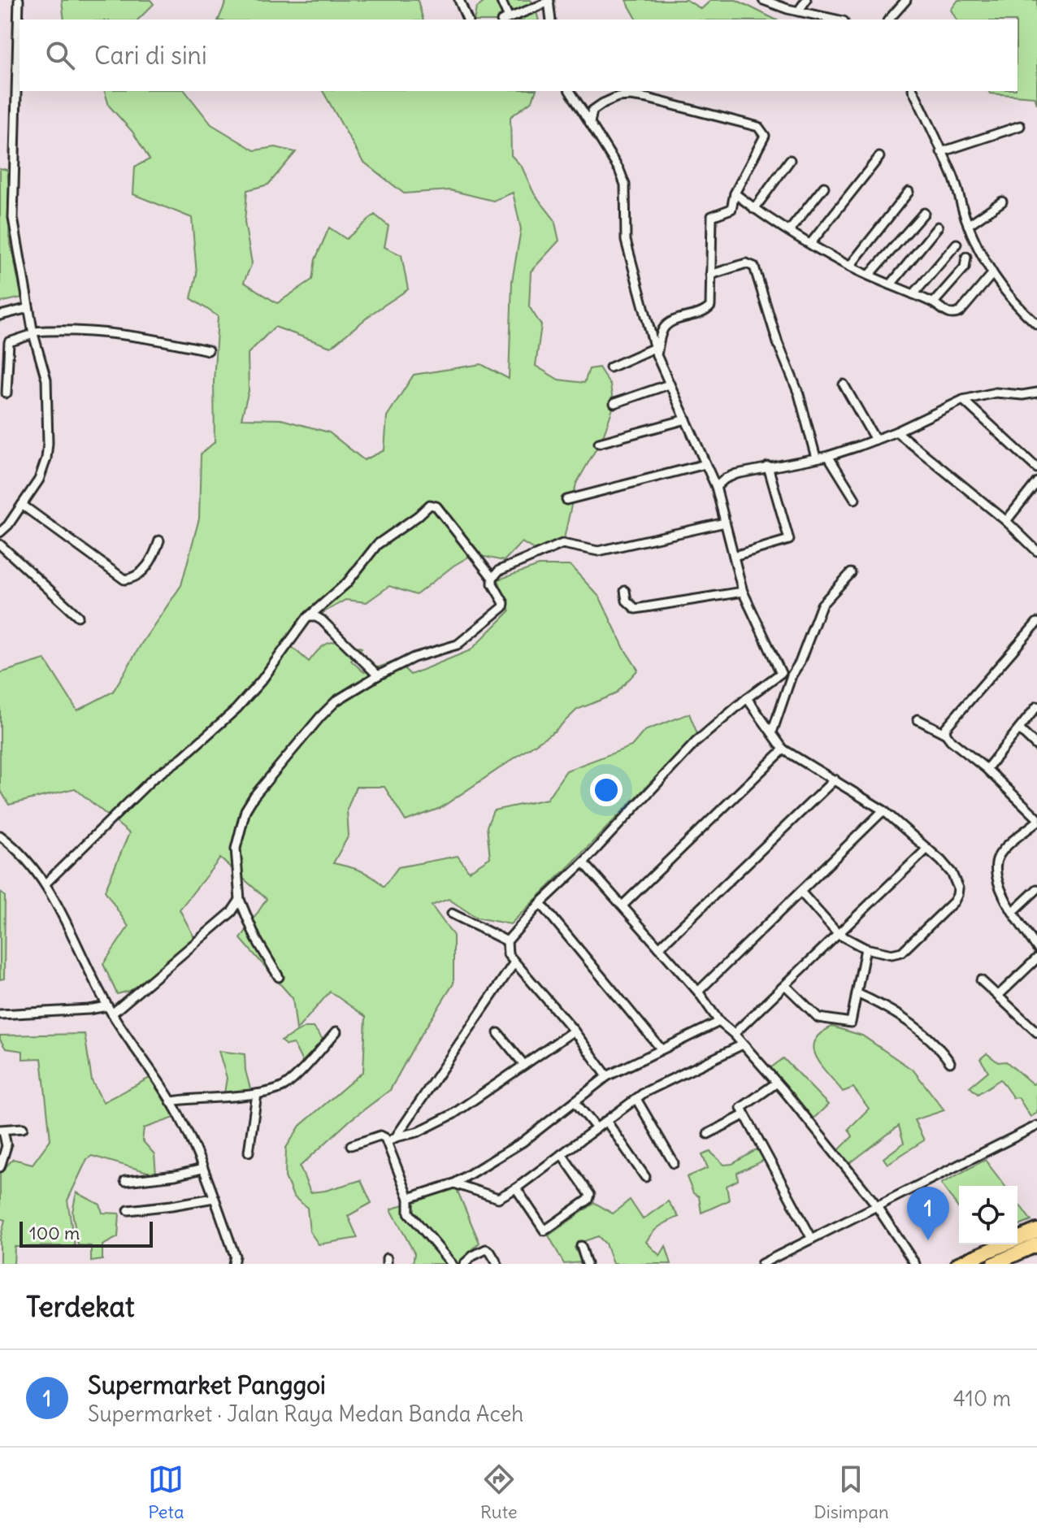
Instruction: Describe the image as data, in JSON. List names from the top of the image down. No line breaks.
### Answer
{"scale_bar":"100 m","page":{"search":"Cari di sini","pins":"1","scale":"100 m","heading":"Terdekat","list":[{"mark":"1","name":"Supermarket Panggoi","note":"Supermarket · Jalan Raya Medan Banda Aceh","value":"410 m"}],"nav":["Peta","Rute","Disimpan"]}}
